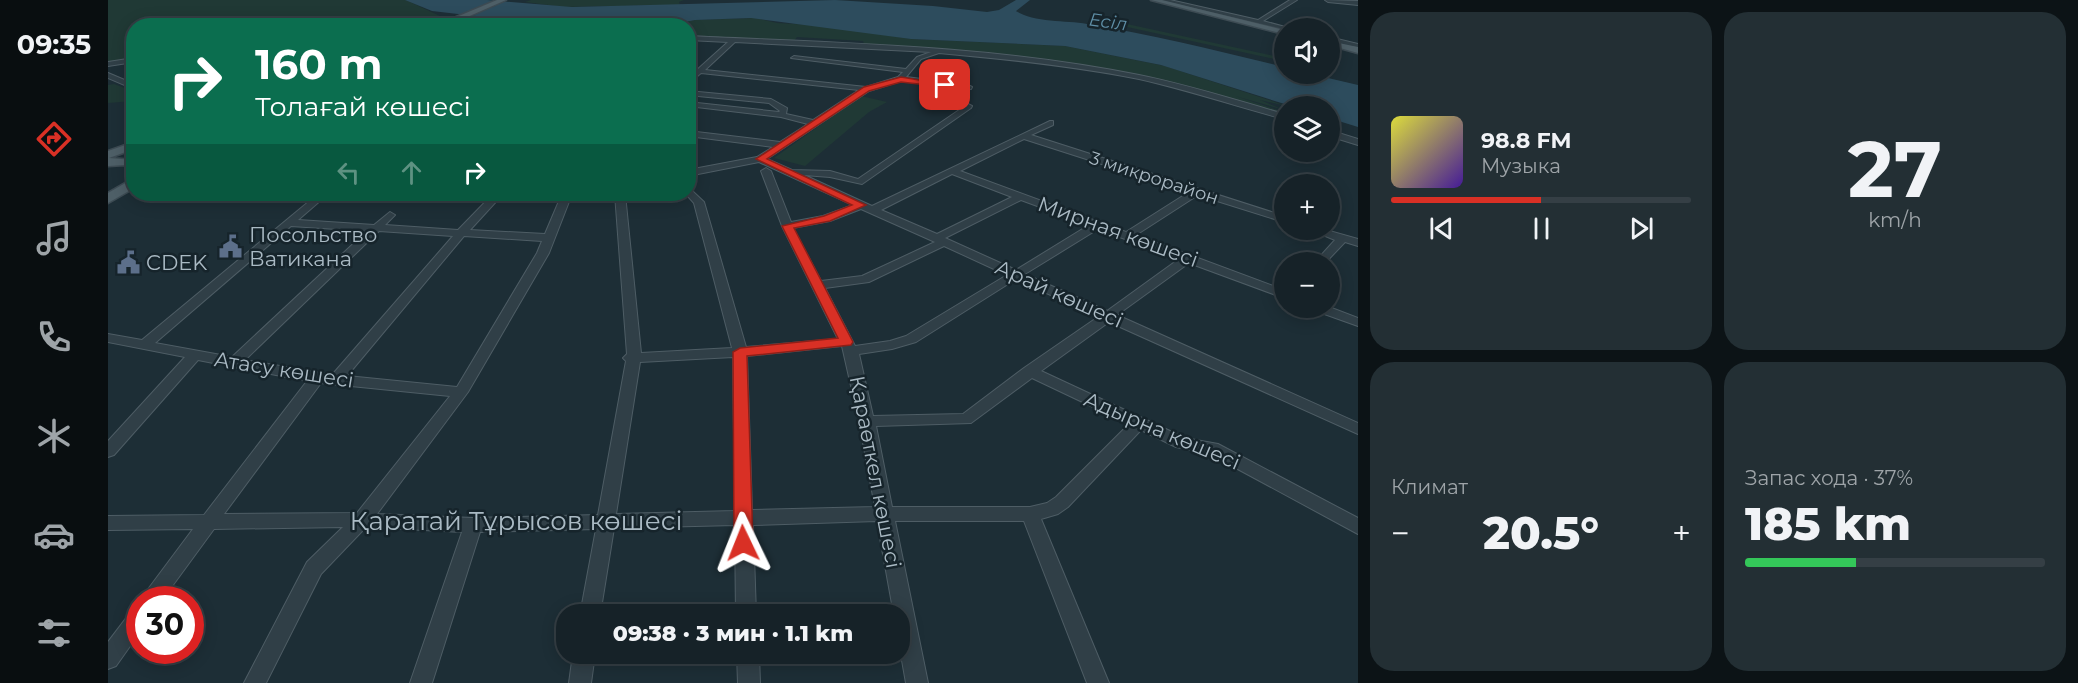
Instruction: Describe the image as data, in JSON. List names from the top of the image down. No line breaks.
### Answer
{"streets":{"street":["3 микрорайон","Мирная көшесі","Арай көшесі","Атасу көшесі","Адырна көшесі","Қараөткел көшесі","Қаратай Тұрысов көшесі"]},"crossings":[["Арай көшесі","Қараөткел көшесі"],["Адырна көшесі","Қаратай Тұрысов көшесі"],["Қараөткел көшесі","Қаратай Тұрысов көшесі"]],"water":["Есіл"],"places":{"public building":["Посольство Ватикана","CDEK"]},"page":{"tabs":"09:35","tile":[["27","km/h"],"Климат",["Запас хода · 37%","185 km"]],"map_buttons":["+","−"],"turn":["160 m","Толағай көшесі"],"song":["98.8 FM","Музыка"],"heat":["−","20.5°","+"],"limit":"30","trip":"09:38 · 3 мин · 1.1 km"}}
